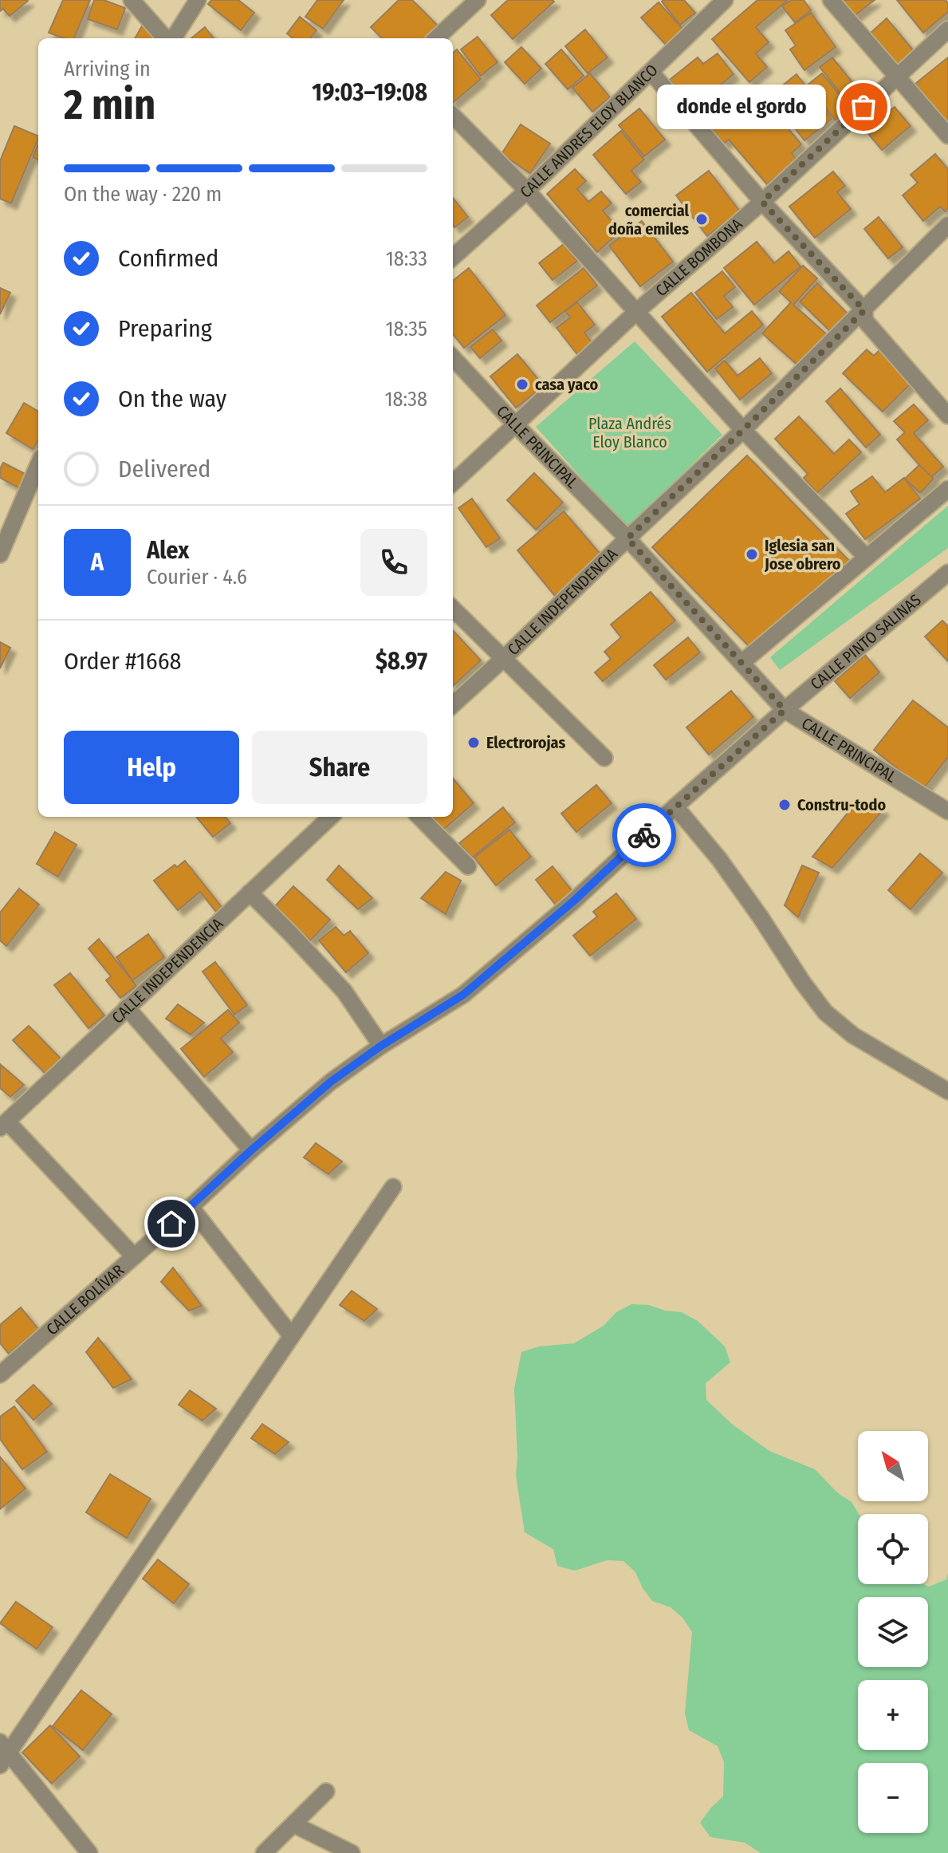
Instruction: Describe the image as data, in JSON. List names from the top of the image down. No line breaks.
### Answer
{"streets":{"street":["CALLE ANDRES ELOY BLANCO","CALLE BOMBONA","CALLE PRINCIPAL","CALLE INDEPENDENCIA","CALLE PINTO SALINAS","CALLE BOLÍVAR"]},"crossings":[["CALLE BOMBONA","CALLE PRINCIPAL"],["CALLE PRINCIPAL","CALLE INDEPENDENCIA"],["CALLE PRINCIPAL","CALLE PINTO SALINAS"],["CALLE PRINCIPAL","CALLE BOLÍVAR"],["CALLE PINTO SALINAS","CALLE BOLÍVAR"]],"parks":["Plaza Andrés Eloy Blanco"],"places":["donde el gordo","comercial doña emiles","casa yaco","Iglesia san Jose obrero","Electrorojas","Constru-todo"],"north":"top left","page":{"heading":["2 min","Arriving in","19:03–19:08"],"panel":["Alex","Courier · 4.6","Order #1668","$8.97"],"bubble":"donde el gordo","bar":"On the way · 220 m","list":[["Confirmed","18:33"],["Preparing","18:35"],["On the way","18:38"],"Delivered"],"round":"A","buttons":["Help","Share"],"map_buttons":["+","−"]}}
